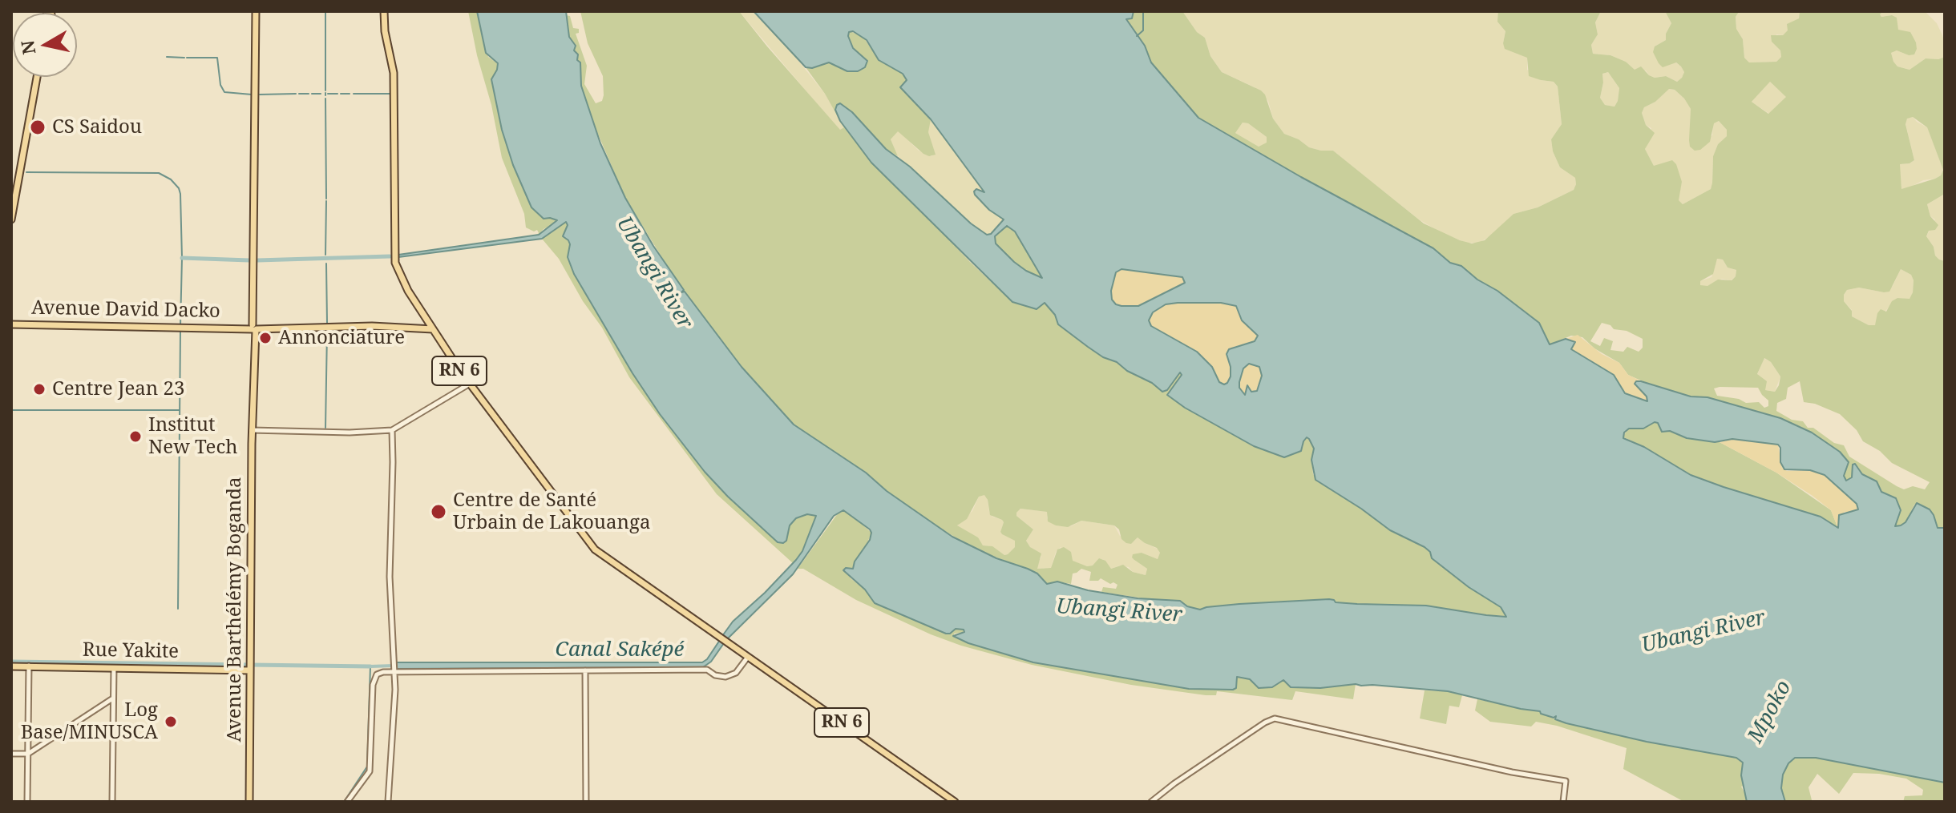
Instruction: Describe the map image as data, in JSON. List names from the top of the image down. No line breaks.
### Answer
{"streets":{"main road":["Avenue David Dacko","RN 6","Avenue Barthélémy Boganda","Rue Yakite"]},"crossings":[["Avenue David Dacko","RN 6"],["Avenue David Dacko","Avenue Barthélémy Boganda"],["Avenue Barthélémy Boganda","Rue Yakite"]],"water":["Ubangi River","Canal Saképé","Mpoko"],"places":["CS Saidou","Annonciature","Centre Jean 23","Institut New Tech","Centre de Santé Urbain de Lakouanga","Log Base/MINUSCA"],"north":"left"}
